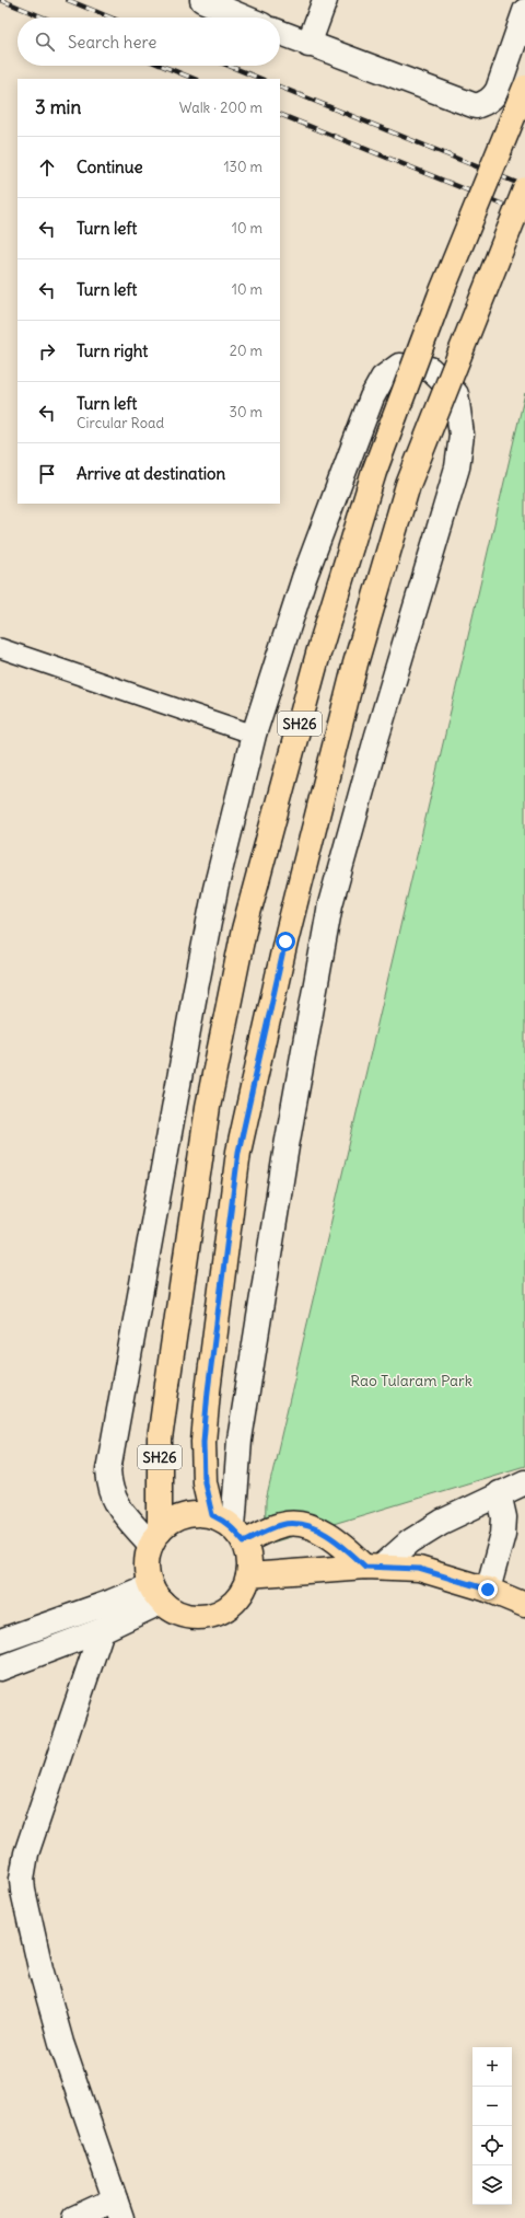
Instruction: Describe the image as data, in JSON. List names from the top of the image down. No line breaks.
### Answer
{"streets":{"main road":["SH26"]},"parks":["Rao Tularam Park"],"page":{"search":"Search here","heading":["3 min","Walk · 200 m"],"list":[["Continue","130 m"],["Turn left","10 m"],["Turn left","10 m"],["Turn right","20 m"],["Turn left","Circular Road","30 m"],"Arrive at destination"],"map_buttons":["+","−"]}}
